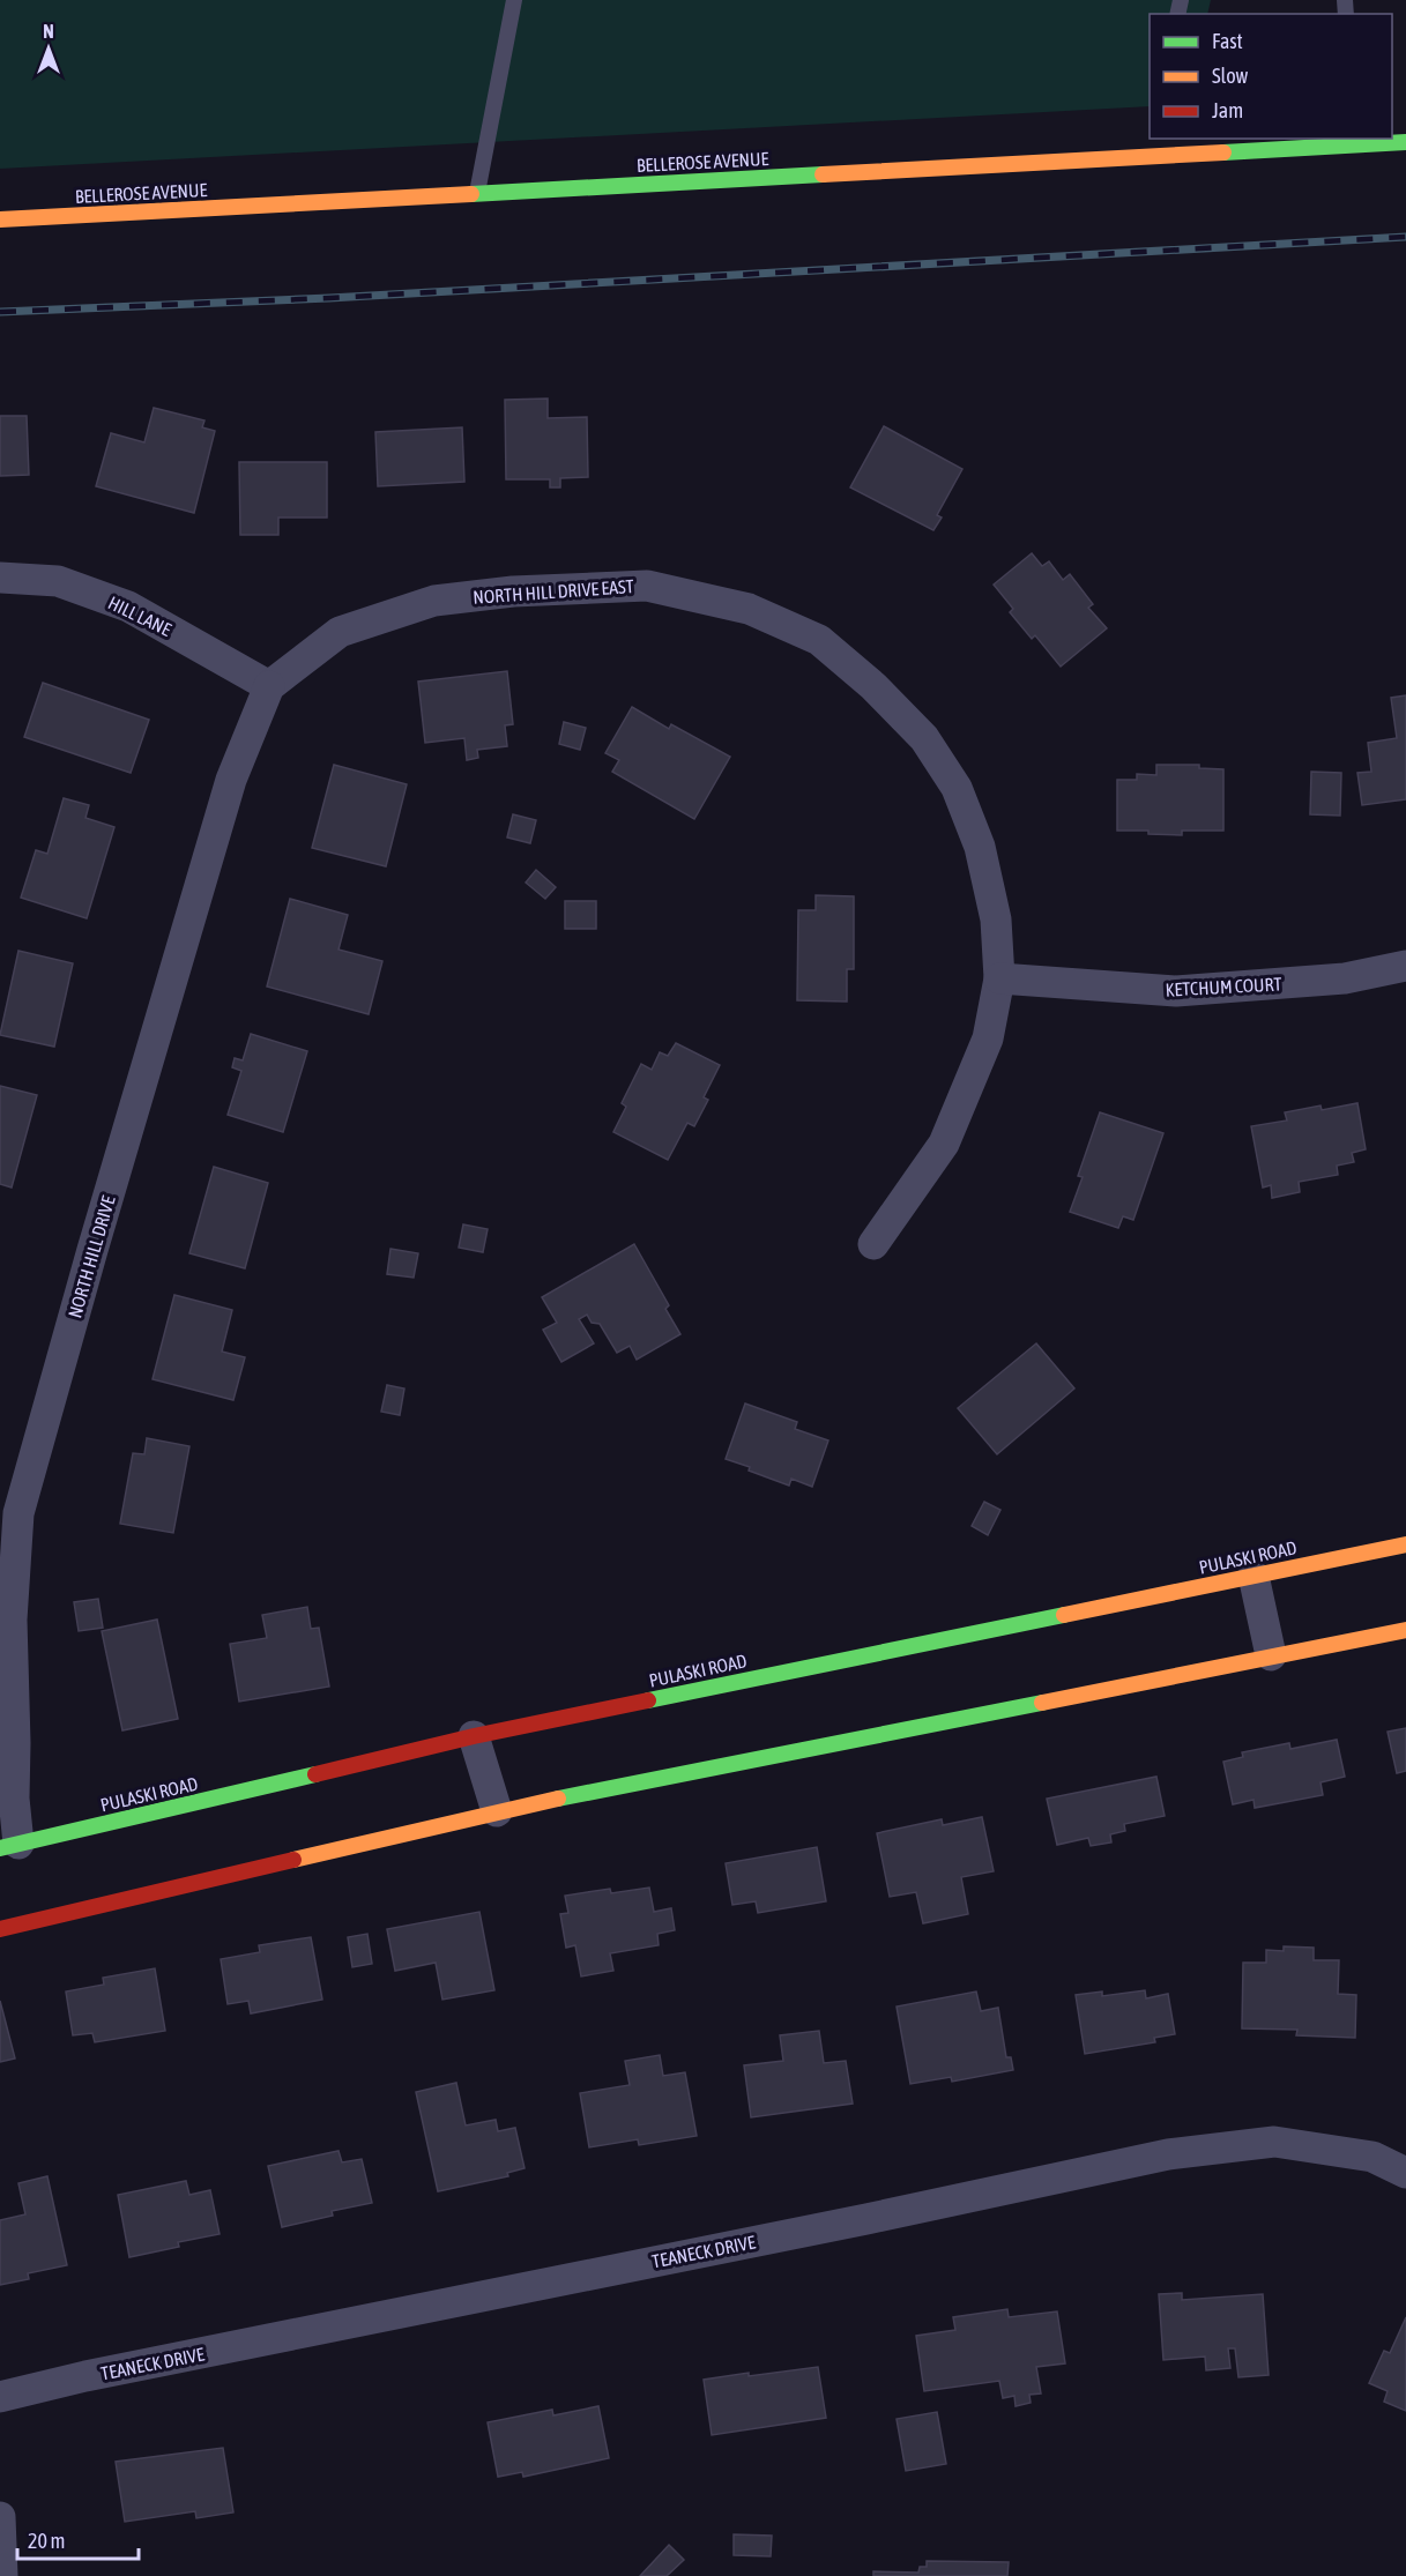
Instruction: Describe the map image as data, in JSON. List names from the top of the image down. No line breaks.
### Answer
{"streets":{"street":["BELLEROSE AVENUE","NORTH HILL DRIVE EAST","HILL LANE","KETCHUM COURT","NORTH HILL DRIVE","PULASKI ROAD","TEANECK DRIVE"]},"crossings":[["NORTH HILL DRIVE EAST","HILL LANE"],["NORTH HILL DRIVE EAST","KETCHUM COURT"],["NORTH HILL DRIVE EAST","NORTH HILL DRIVE"],["HILL LANE","NORTH HILL DRIVE"],["NORTH HILL DRIVE","PULASKI ROAD"]],"legend":["Fast","Slow","Jam"],"scale_bar":"20 m","north":"top"}
